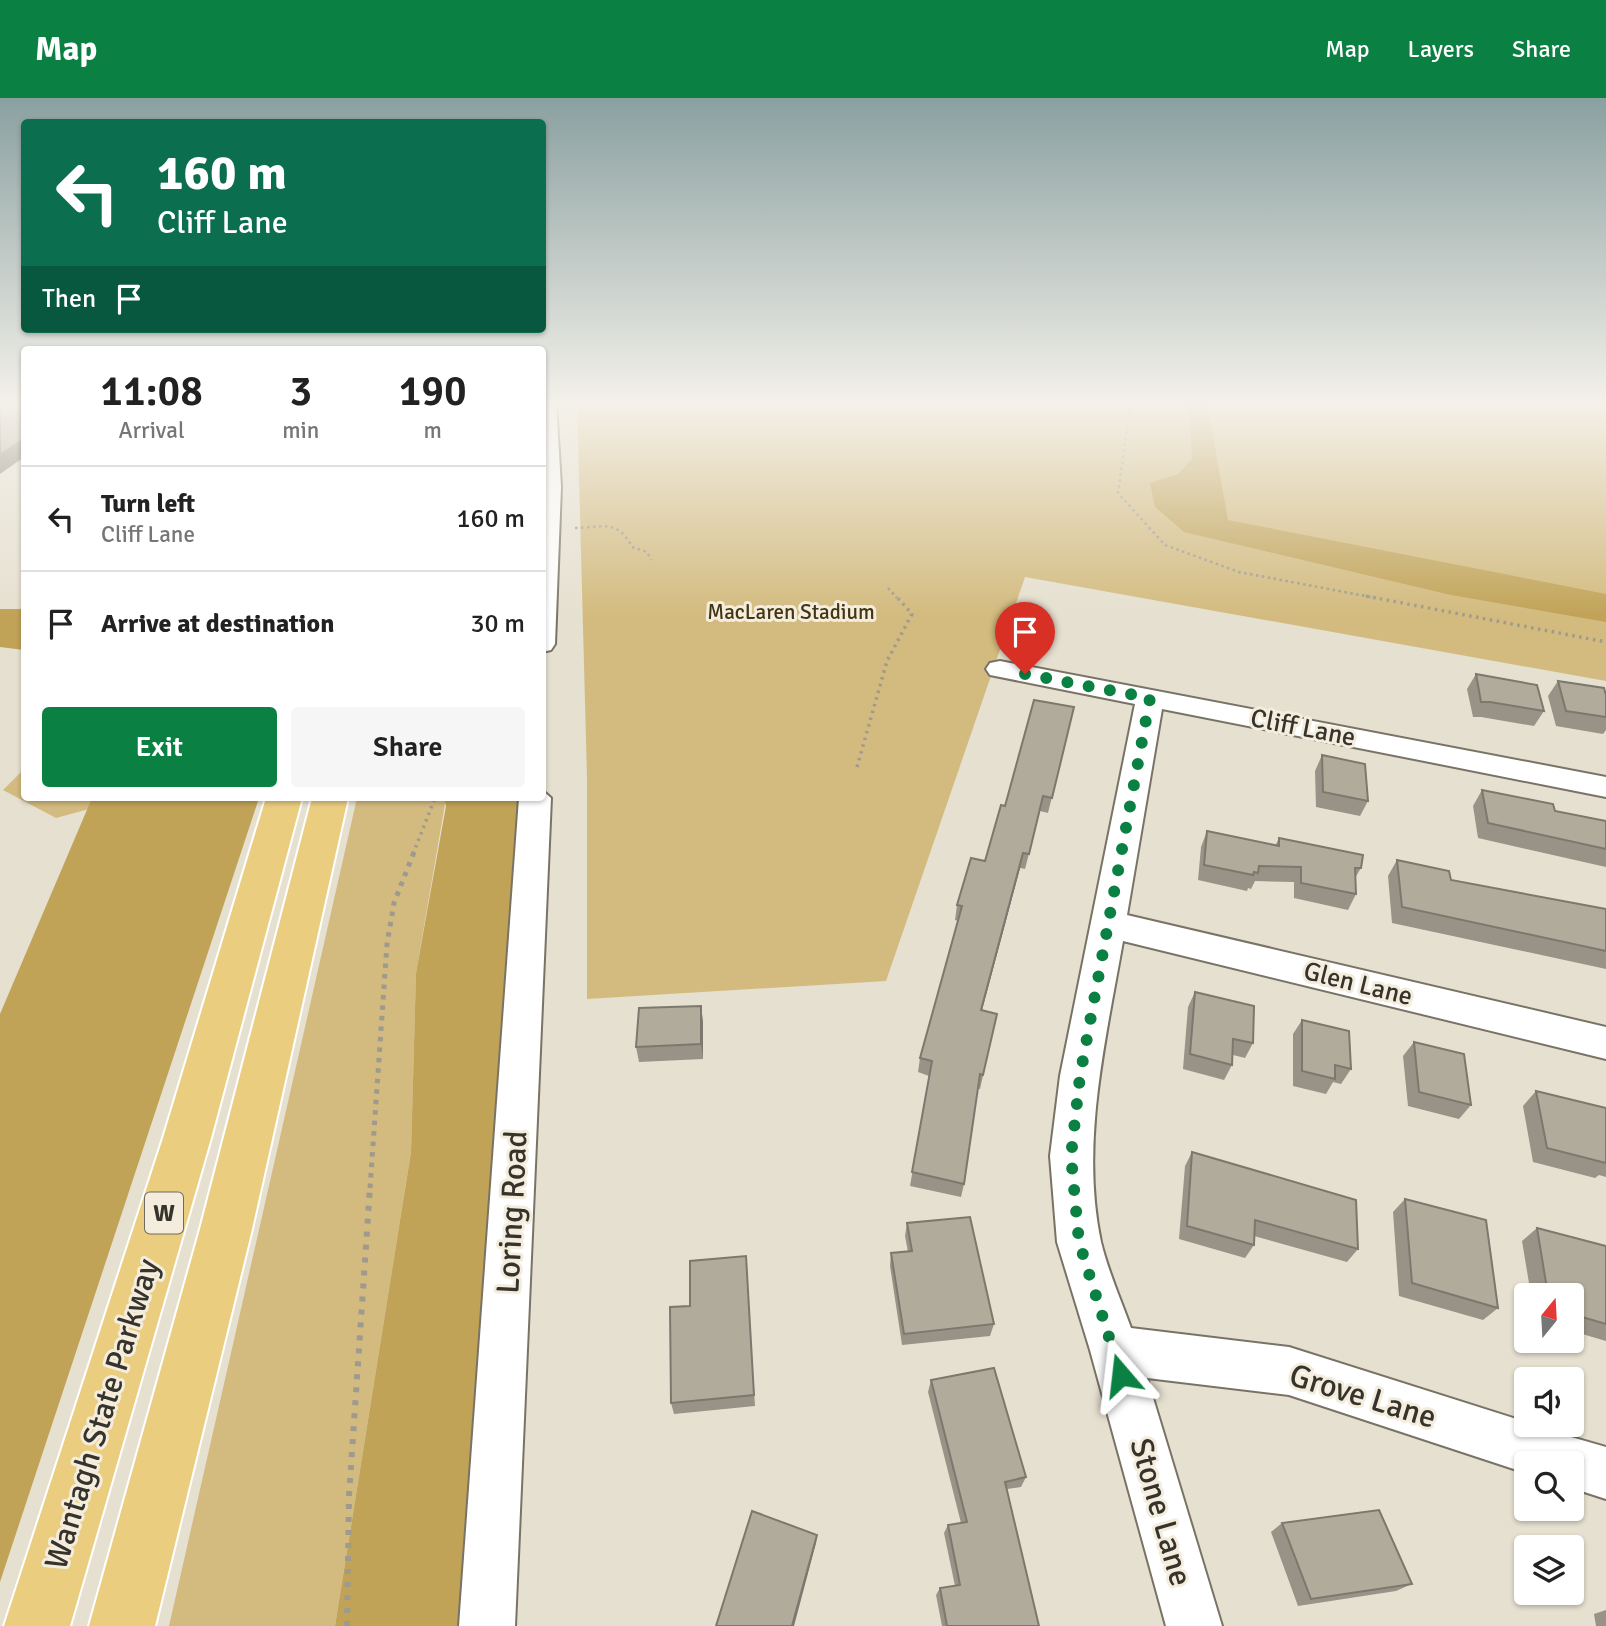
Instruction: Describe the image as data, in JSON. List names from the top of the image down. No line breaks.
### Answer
{"streets":{"highway":["W","Wantagh State Parkway"],"street":["Cliff Lane","Glen Lane","Loring Road","Grove Lane","Stone Lane"]},"crossings":[["Cliff Lane","Stone Lane"],["Glen Lane","Stone Lane"],["Grove Lane","Stone Lane"]],"parks":["MacLaren Stadium"],"north":"top","page":{"header":"Map","nav":["Map","Layers","Share"],"turn":["160 m","Cliff Lane"],"then":"Then","eta":["11:08","Arrival","3","min","190","m"],"list":[{"name":"Turn left","note":"Cliff Lane","value":"160 m"},{"name":"Arrive at destination","value":"30 m"}],"buttons":["Exit","Share"]}}
